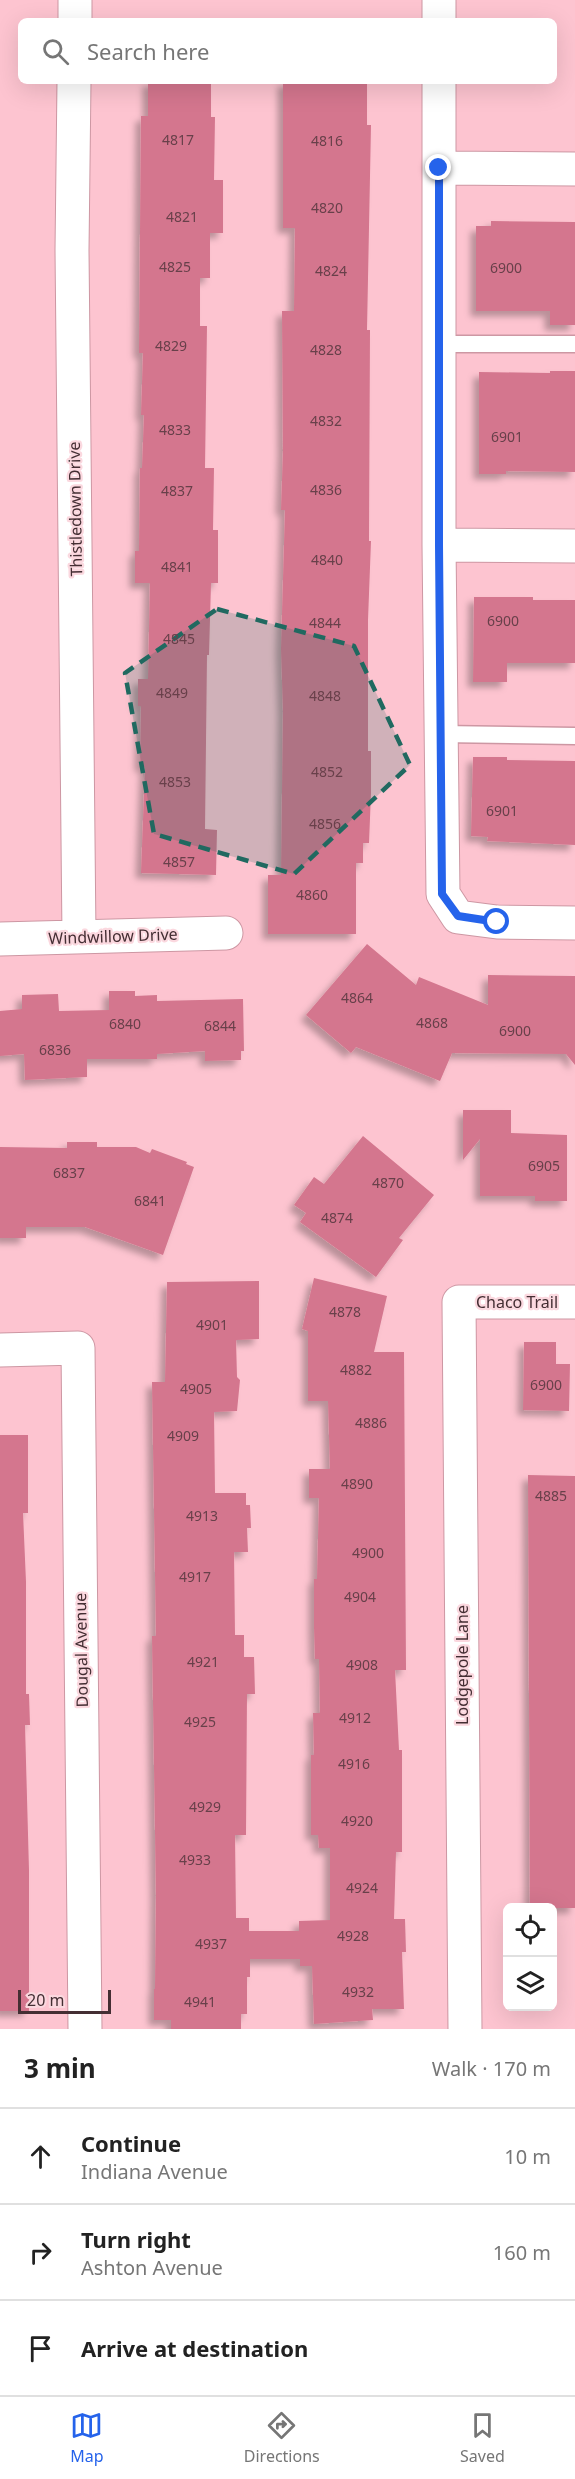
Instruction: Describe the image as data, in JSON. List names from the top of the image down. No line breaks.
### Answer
{"streets":{"street":["Thistledown Drive","Windwillow Drive","Chaco Trail","Dougal Avenue","Lodgepole Lane"]},"crossings":[["Thistledown Drive","Windwillow Drive"],["Chaco Trail","Lodgepole Lane"]],"house_numbers":["4817","4816","4820","4821","4825","6900","4824","4829","4828","4832","4833","6901","4836","4837","4840","4841","6900","4844","4845","4849","4848","4852","4853","6901","4856","4857","4860","4864","4868","6840","6844","6900","6836","6905","6837","4870","6841","4874","4878","4901","4882","6900","4905","4886","4909","4890","4885","4913","4900","4917","4904","4921","4908","4912","4925","4916","4929","4920","4933","4924","4928","4937","4932","4941"],"scale_bar":"20 m","page":{"search":"Search here","scale":"20 m","heading":["3 min","Walk · 170 m"],"list":[["Continue","Indiana Avenue","10 m"],["Turn right","Ashton Avenue","160 m"],"Arrive at destination"],"nav":["Map","Directions","Saved"]}}
